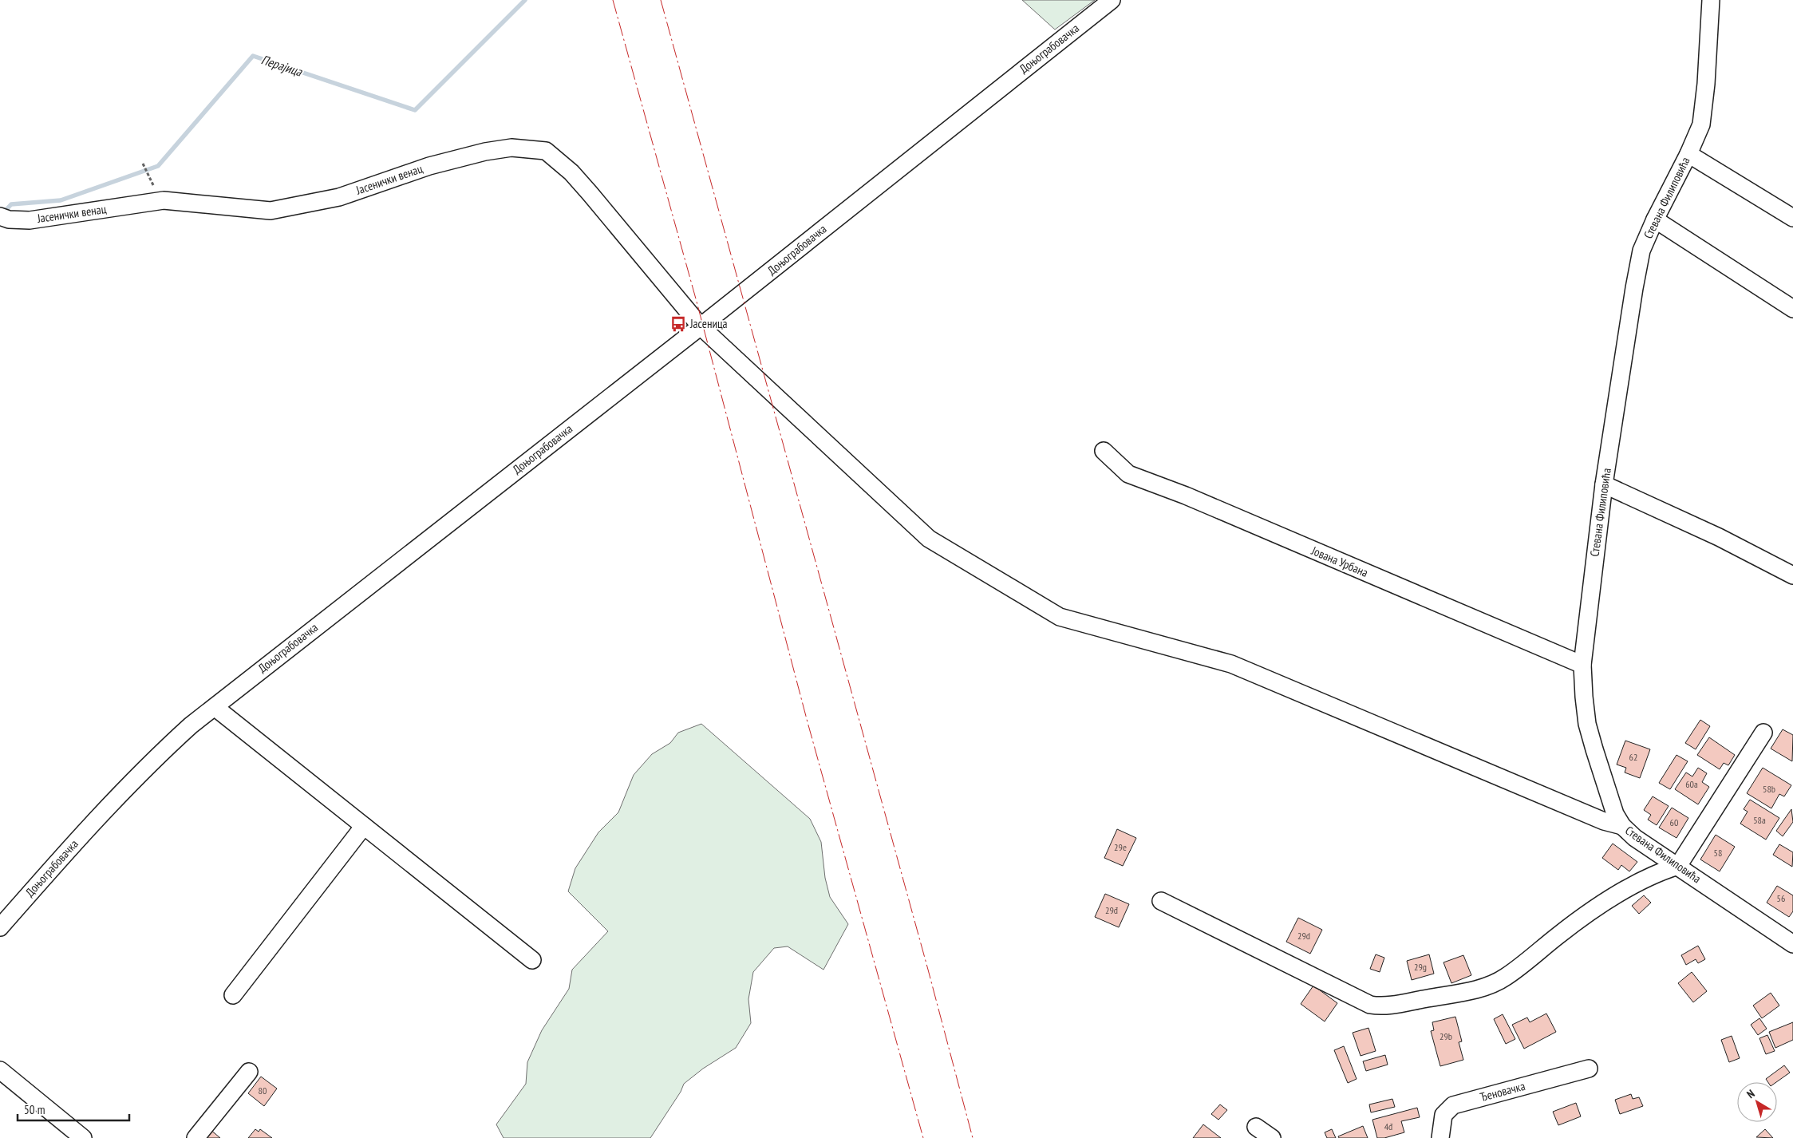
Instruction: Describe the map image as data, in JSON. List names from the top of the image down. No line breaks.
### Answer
{"streets":{"street":["Доњограбовачка","Јасенички венац","Стевана Филиповића","Јована Урбана","Ђеновачка"]},"crossings":[["Доњограбовачка","Јасенички венац"],["Јасенички венац","Стевана Филиповића"],["Стевана Филиповића","Јована Урбана"]],"water":["Перајица"],"places":{"bus stop":["Јасеница"]},"house_numbers":["62","60a","58b","58a","60","29e","58","56","29đ","29d","29g","29b","80","4đ"],"scale_bar":"50 m","north":"top left"}
